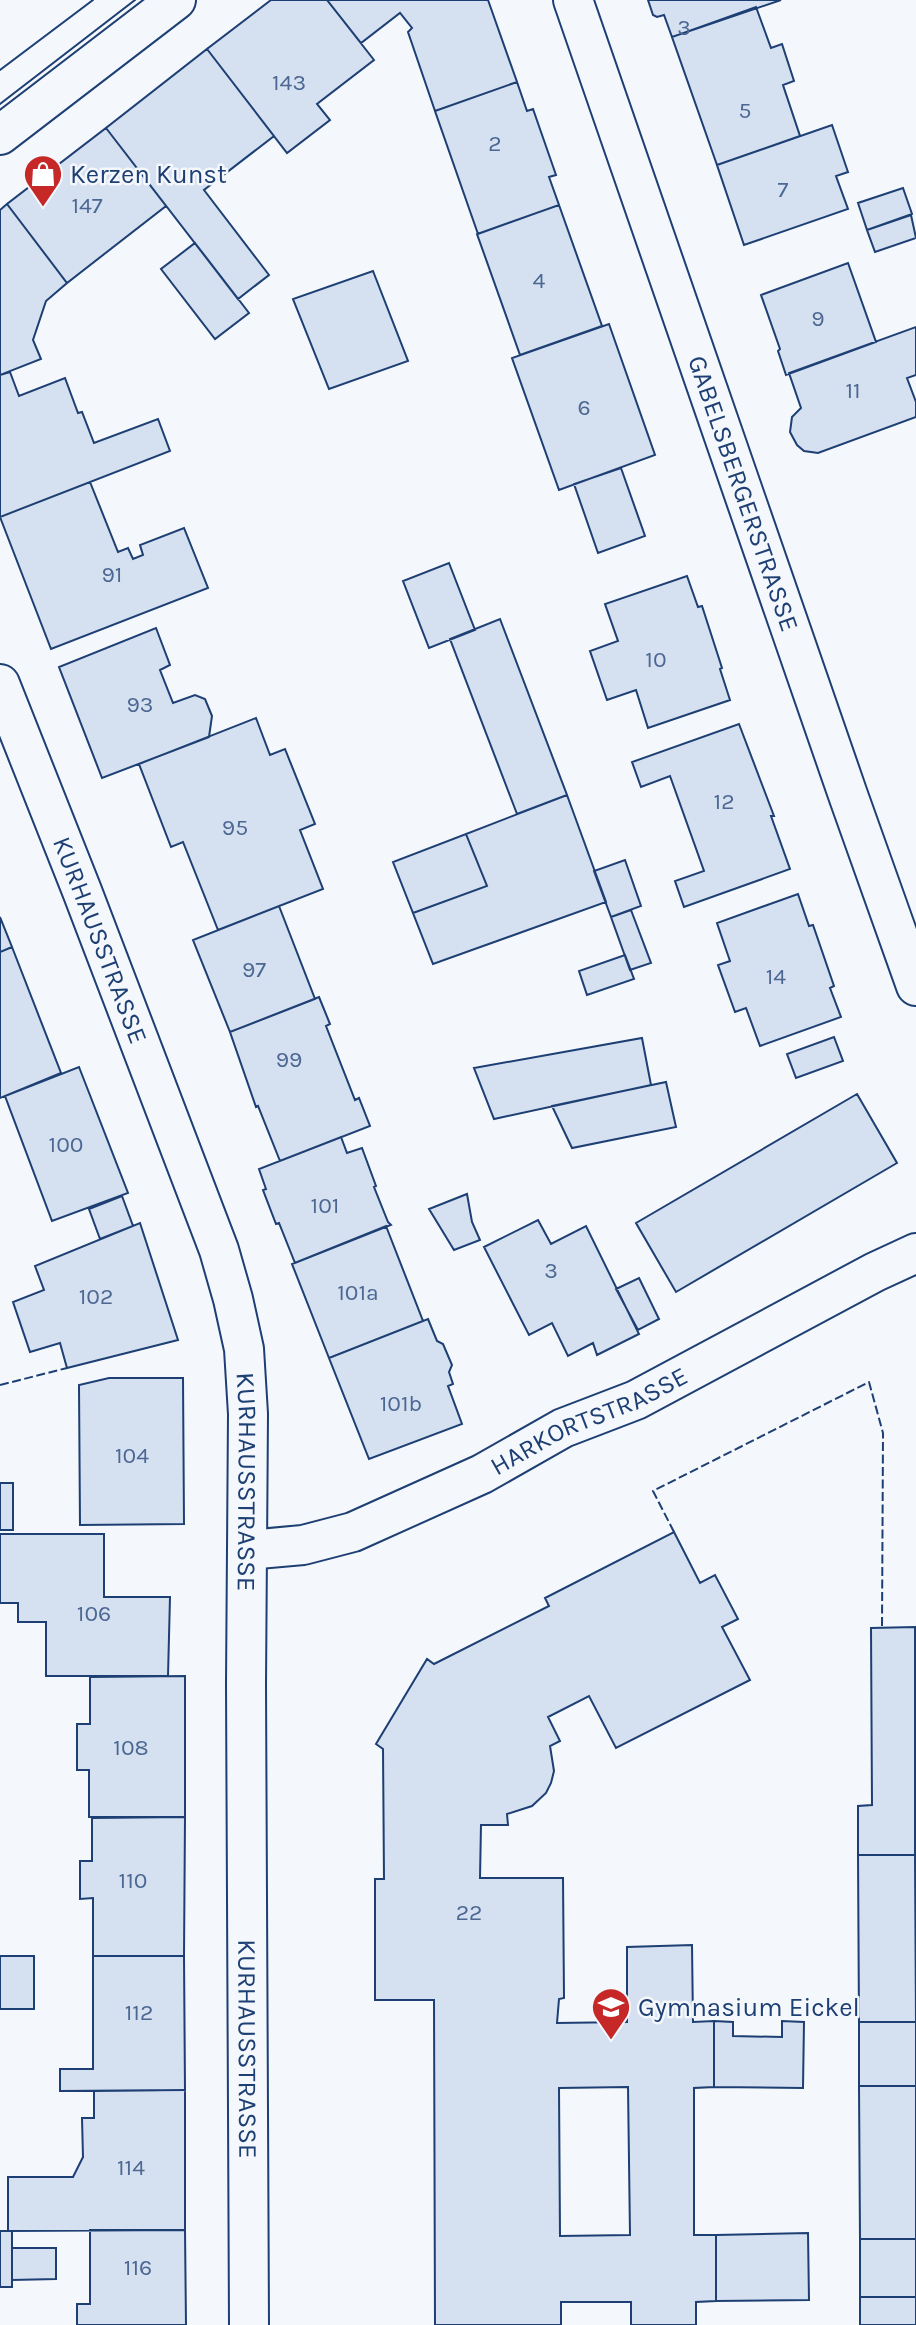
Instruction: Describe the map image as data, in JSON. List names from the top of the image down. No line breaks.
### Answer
{"streets":{"street":["GABELSBERGERSTRASSE","KURHAUSSTRASSE","HARKORTSTRASSE"]},"crossings":[["KURHAUSSTRASSE","HARKORTSTRASSE"]],"places":{"shop":["Kerzen Kunst"],"school or university":["Gymnasium Eickel"]},"house_numbers":["3","143","5","2","7","147","4","9","11","6","91","10","93","12","95","97","14","99","100","101","3","101a","102","101b","104","106","108","110","22","112","114","116"]}
